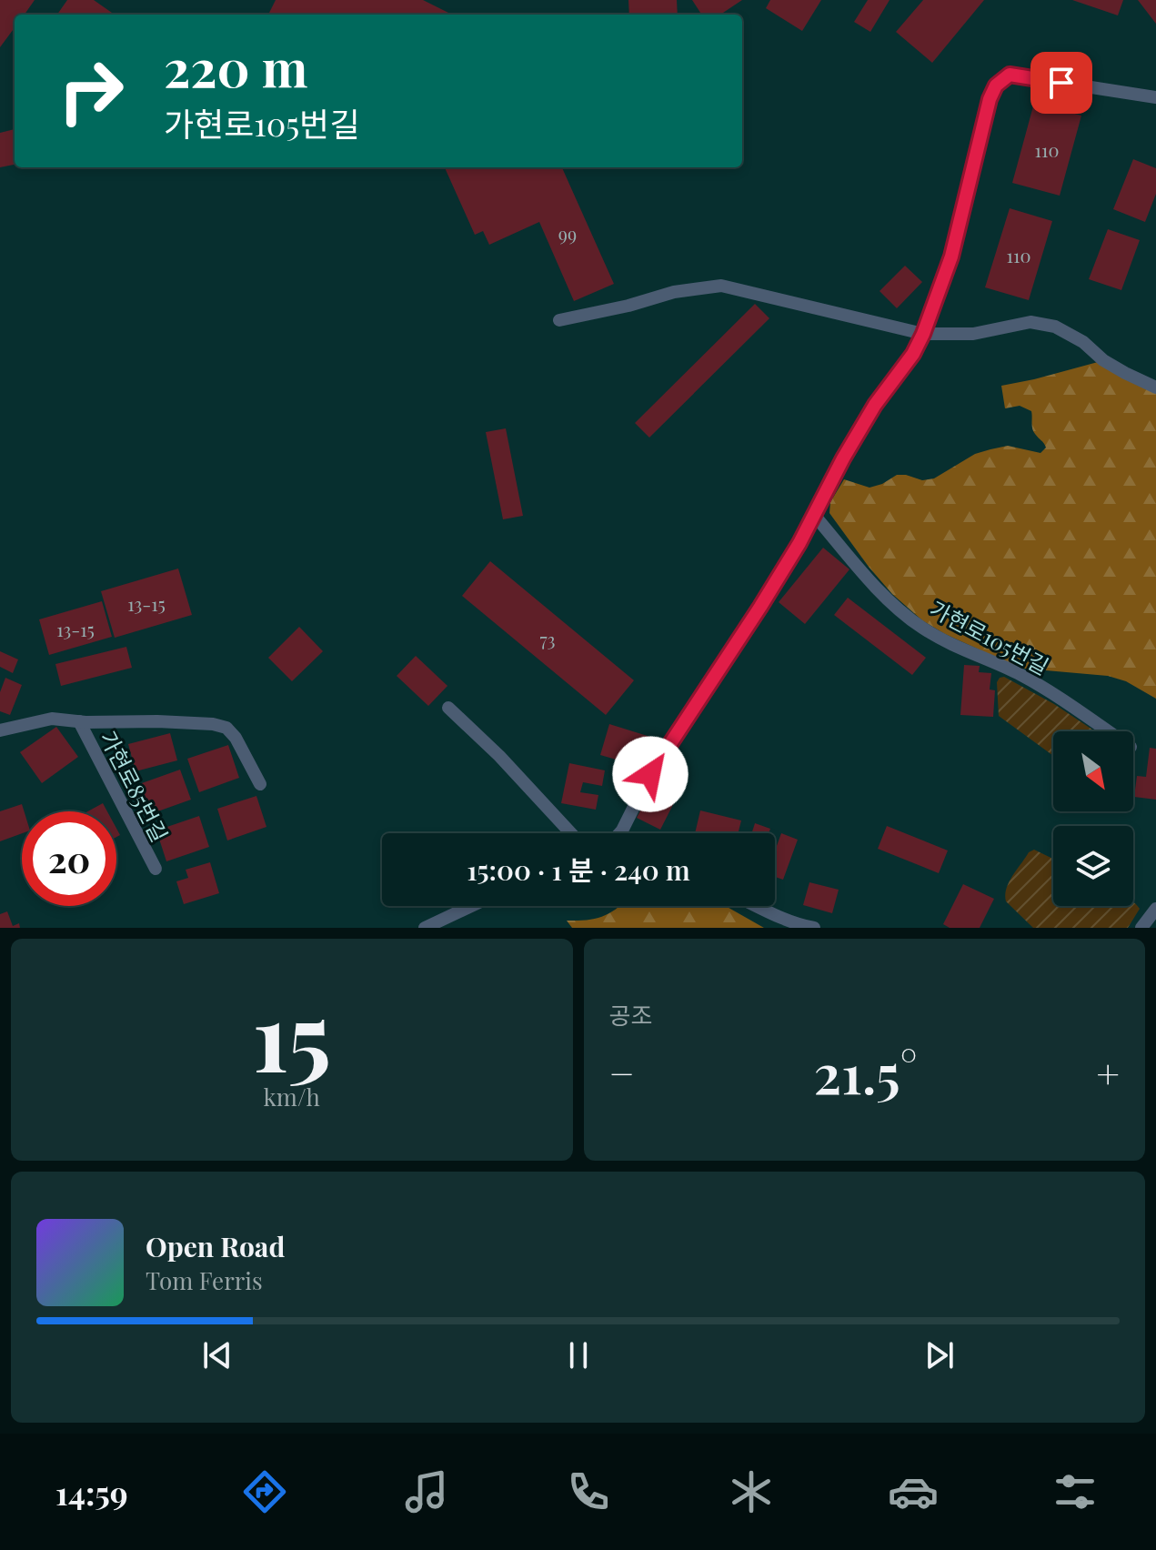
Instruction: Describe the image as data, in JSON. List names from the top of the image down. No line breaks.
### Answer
{"streets":{"lane":["가현로105번길","가현로85번길"]},"house_numbers":["110","99","110","13-15","13-15","73"],"north":"bottom right","page":{"turn":["220 m","가현로105번길"],"limit":"20","trip":"15:00 · 1 분 · 240 m","tile":[["15","km/h"],"공조"],"heat":["−","21.5°","+"],"song":["Open Road","Tom Ferris"],"tabs":"14:59"}}
